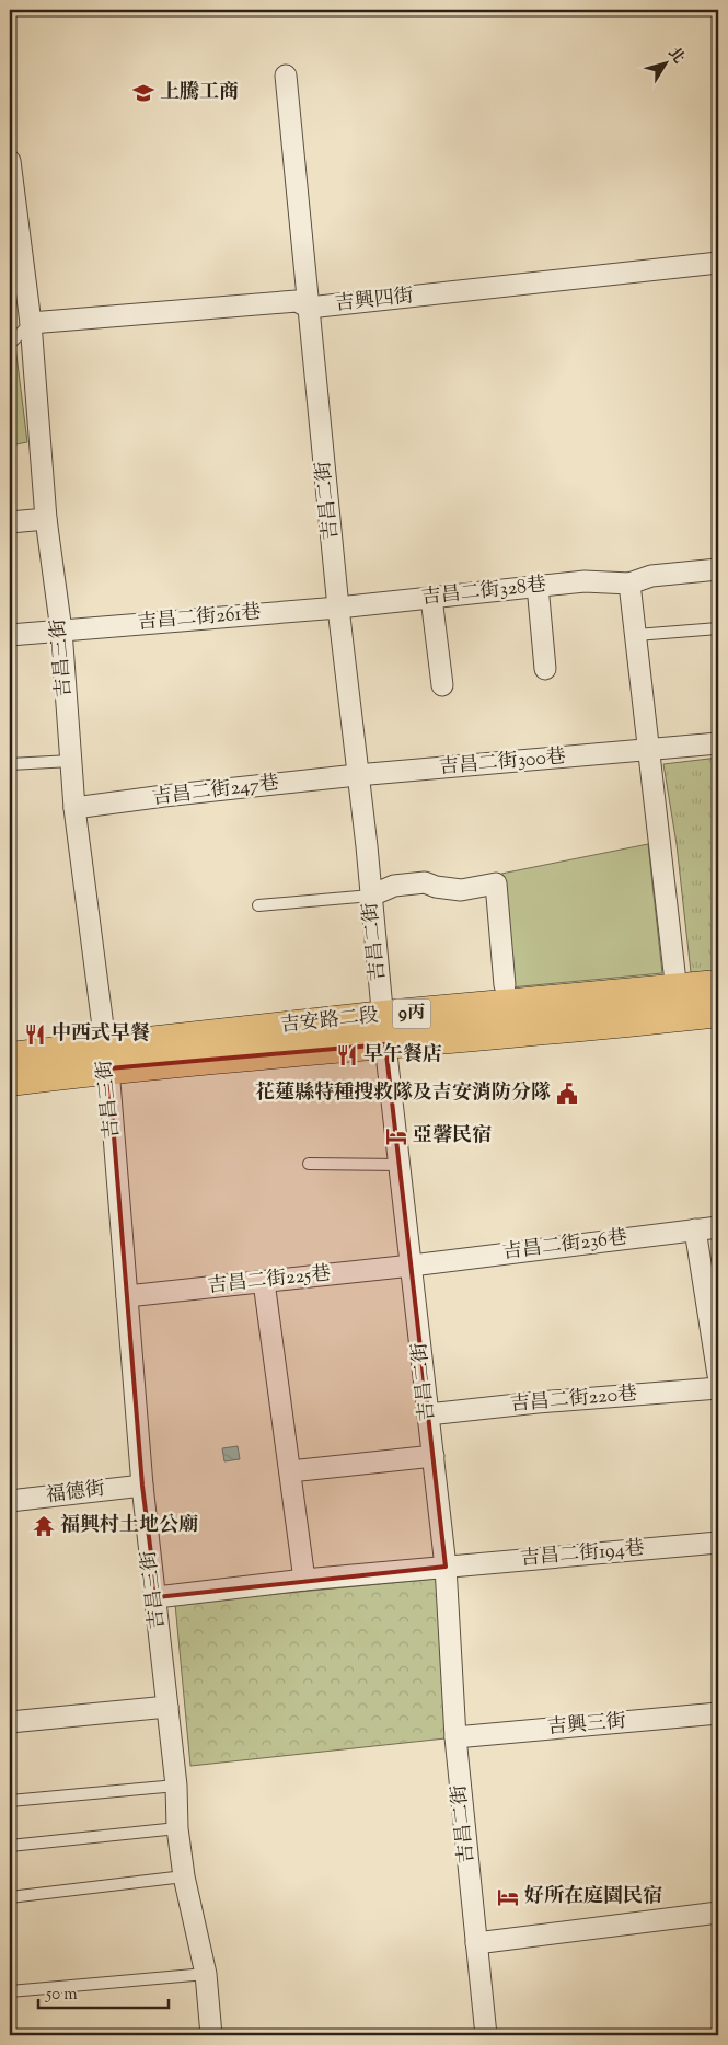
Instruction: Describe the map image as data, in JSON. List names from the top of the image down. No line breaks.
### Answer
{"streets":{"main road":["9丙","吉安路二段"],"street":["吉興四街","吉昌二街","吉昌二街328巷","吉昌二街261巷","吉昌三街","吉昌二街300巷","吉昌二街247巷","吉昌二街236巷","吉昌二街225巷","吉昌二街220巷","福德街","吉昌二街194巷","吉興三街"]},"crossings":[["吉興四街","吉昌二街"],["吉興四街","吉昌三街"],["吉昌二街","吉昌二街328巷"],["吉昌二街","吉昌二街261巷"],["吉昌二街","吉昌二街300巷"],["吉昌二街","吉昌二街247巷"],["吉昌二街","吉安路二段"],["吉昌二街","吉昌二街236巷"],["吉昌二街","吉昌二街225巷"],["吉昌二街","吉昌二街220巷"],["吉昌二街","吉昌二街194巷"],["吉昌二街","吉興三街"],["吉昌二街328巷","吉昌二街261巷"],["吉昌二街261巷","吉昌三街"],["吉昌三街","吉昌二街247巷"],["吉昌三街","9丙"],["吉昌三街","吉安路二段"],["吉昌三街","吉昌二街225巷"],["吉昌三街","福德街"],["吉昌三街","吉昌二街194巷"],["吉昌二街300巷","吉昌二街247巷"],["9丙","吉安路二段"],["吉昌二街236巷","吉昌二街225巷"]],"places":{"school or university":["上騰工商"],"restaurant":["中西式早餐","早午餐店"],"public building":["花蓮縣特種搜救隊及吉安消防分隊"],"hotel":["亞馨民宿","好所在庭園民宿"],"temple":["福興村土地公廟"]},"scale_bar":"50 m","north":"top right"}
